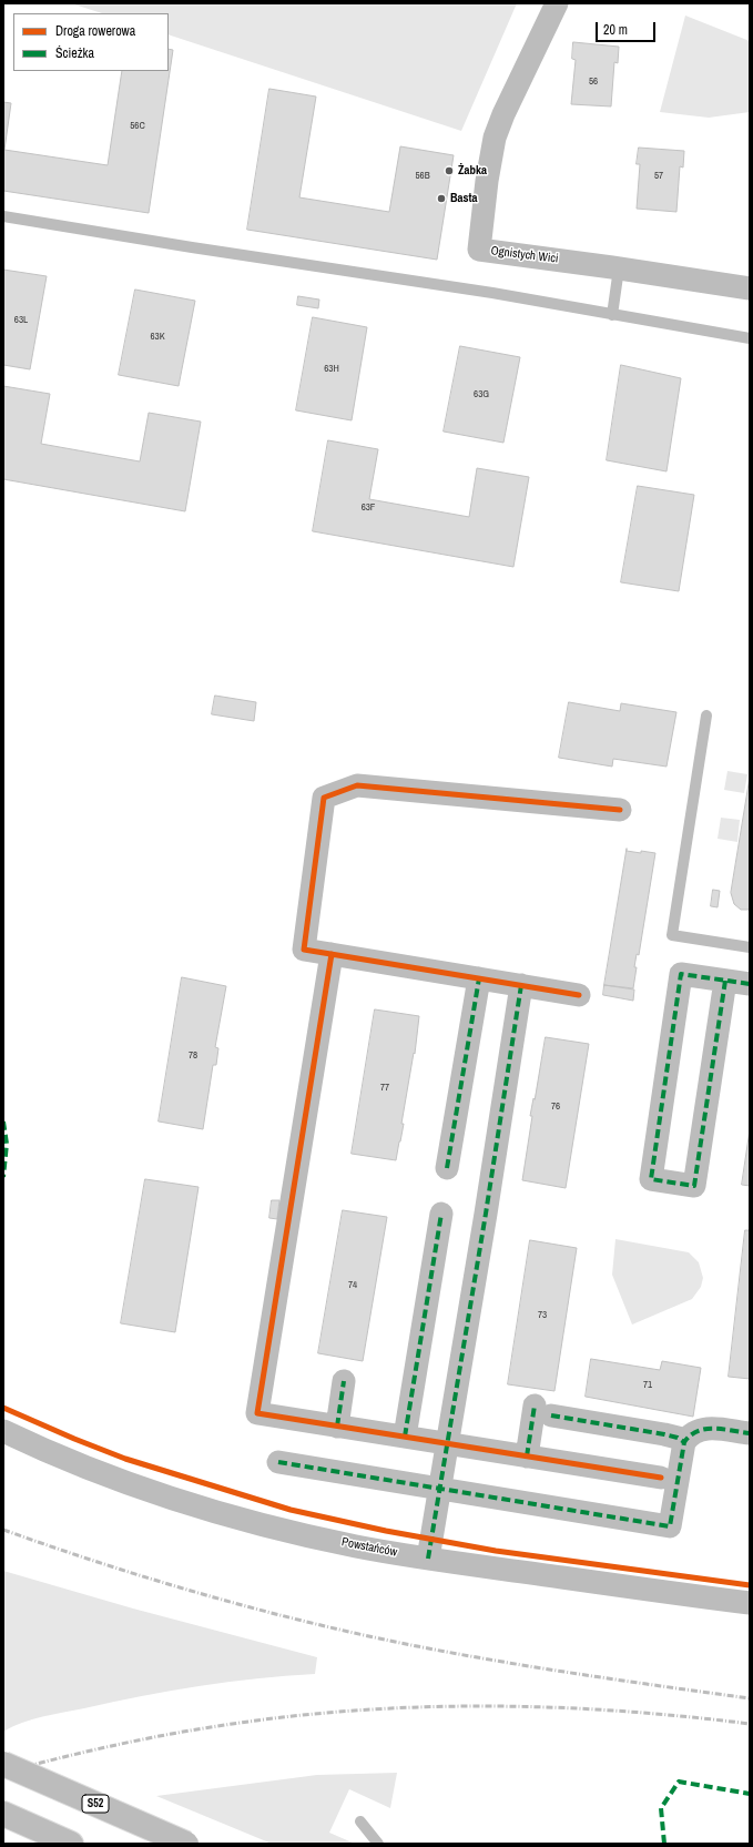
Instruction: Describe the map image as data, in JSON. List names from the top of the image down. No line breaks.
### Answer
{"streets":{"highway":["S52"],"street":["Ognistych Wici","Powstańców"]},"places":["Żabka","Basta"],"house_numbers":["56","56C","56B","57","63L","63K","63H","63G","63F","78","77","76","74","73","71"],"legend":["Droga rowerowa","Ścieżka"],"scale_bar":"20 m"}
